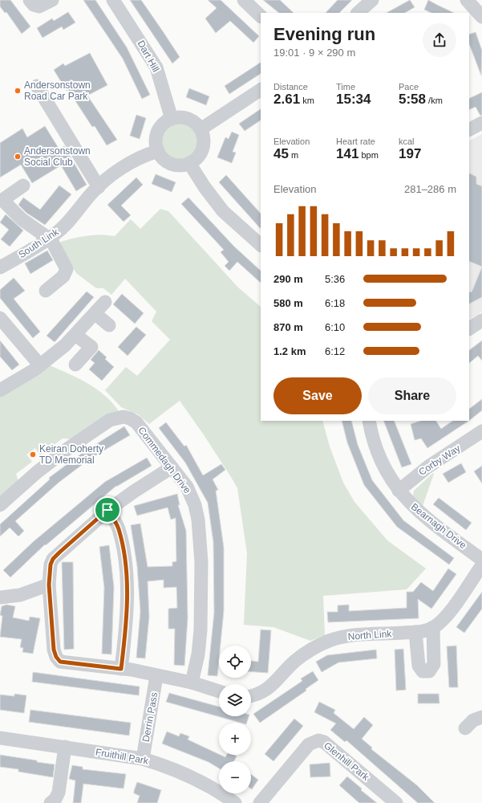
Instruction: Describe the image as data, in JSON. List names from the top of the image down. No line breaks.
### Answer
{"streets":{"street":["Dart Hill","South Link","Commedagh Drive","Corby Way","Bearnagh Drive","North Link","Derrin Pass","Fruithill Park","Glenhill Park"]},"crossings":[["Dart Hill","South Link"],["Corby Way","Bearnagh Drive"],["Derrin Pass","Fruithill Park"]],"places":["Andersonstown Road Car Park","Andersonstown Social Club","Keiran Doherty TD Memorial"],"page":{"heading":["Evening run","19:01 · 9 × 290 m"],"stats":[["Distance","2.61 km"],["Time","15:34"],["Pace","5:58 /km"],["Elevation","45 m"],["Heart rate","141 bpm"],["kcal","197"]],"chart":["Elevation","281–286 m"],"list":[{"name":"290 m","note":"5:36"},{"name":"580 m","note":"6:18"},{"name":"870 m","note":"6:10"},{"name":"1.2 km","note":"6:12"}],"buttons":["Save","Share"],"map_buttons":["+","−"]}}
